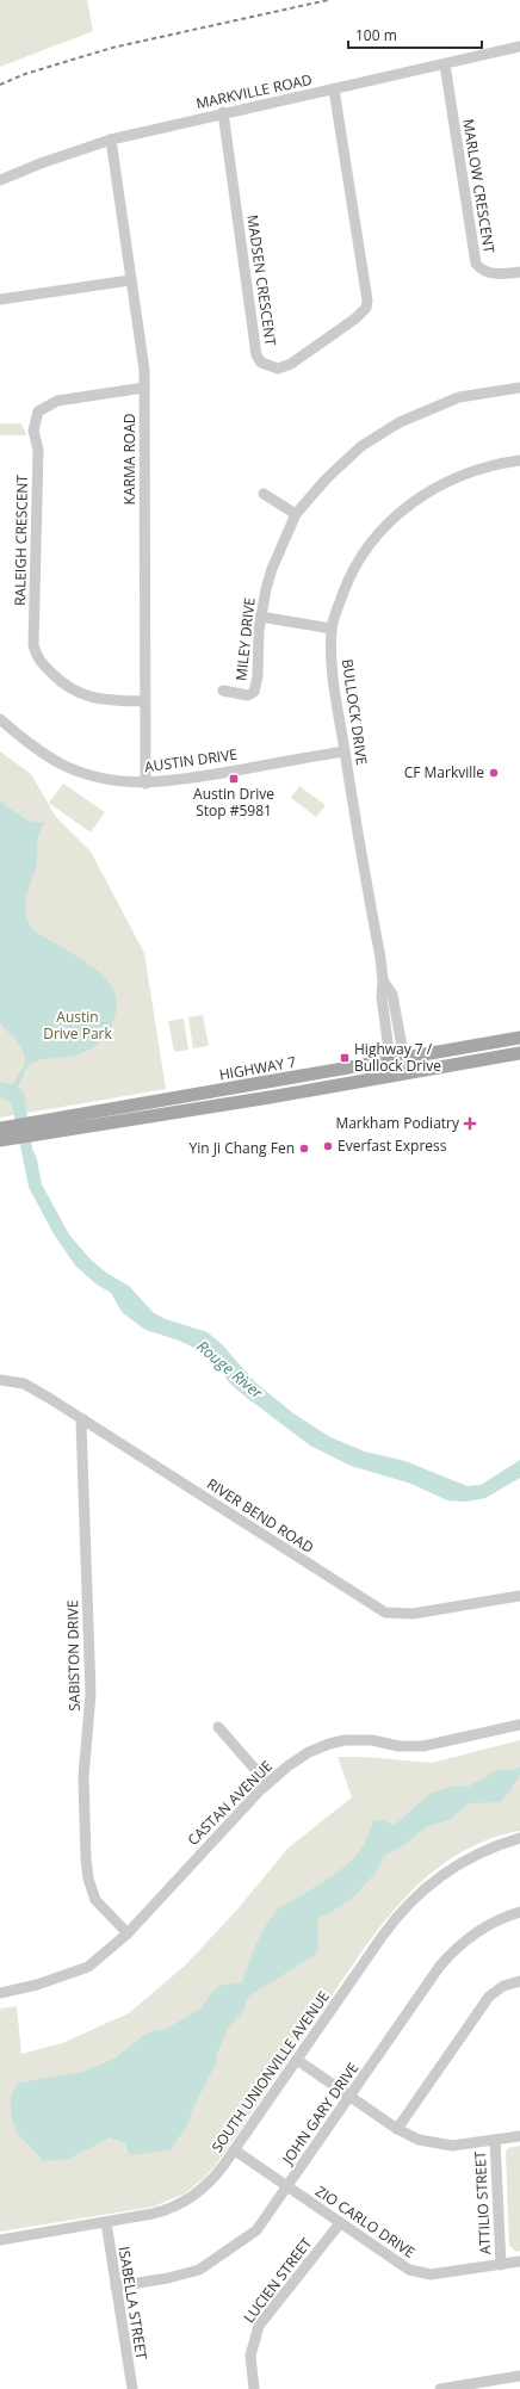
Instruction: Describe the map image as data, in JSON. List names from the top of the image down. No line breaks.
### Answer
{"streets":{"main road":["HIGHWAY 7"],"street":["MARKVILLE ROAD","MARLOW CRESCENT","MADSEN CRESCENT","KARMA ROAD","RALEIGH CRESCENT","MILEY DRIVE","BULLOCK DRIVE","AUSTIN DRIVE","RIVER BEND ROAD","SABISTON DRIVE","CASTAN AVENUE","SOUTH UNIONVILLE AVENUE","JOHN GARY DRIVE","ATTILIO STREET","ZIO CARLO DRIVE","LUCIEN STREET","ISABELLA STREET"]},"crossings":[["MARKVILLE ROAD","MARLOW CRESCENT"],["MARKVILLE ROAD","MADSEN CRESCENT"],["MARKVILLE ROAD","KARMA ROAD"],["KARMA ROAD","RALEIGH CRESCENT"],["KARMA ROAD","AUSTIN DRIVE"],["BULLOCK DRIVE","AUSTIN DRIVE"],["BULLOCK DRIVE","HIGHWAY 7"],["RIVER BEND ROAD","SABISTON DRIVE"],["SABISTON DRIVE","CASTAN AVENUE"],["SOUTH UNIONVILLE AVENUE","ZIO CARLO DRIVE"],["SOUTH UNIONVILLE AVENUE","ISABELLA STREET"],["JOHN GARY DRIVE","ZIO CARLO DRIVE"],["JOHN GARY DRIVE","ISABELLA STREET"],["ATTILIO STREET","ZIO CARLO DRIVE"],["ZIO CARLO DRIVE","LUCIEN STREET"]],"water":["Rouge River"],"parks":["Austin Drive Park"],"places":{"other":["CF Markville","Everfast Express","Yin Ji Chang Fen"],"transit":["Austin Drive Stop #5981","Highway 7 / Bullock Drive"],"health":["Markham Podiatry"]},"scale_bar":"100 m"}
